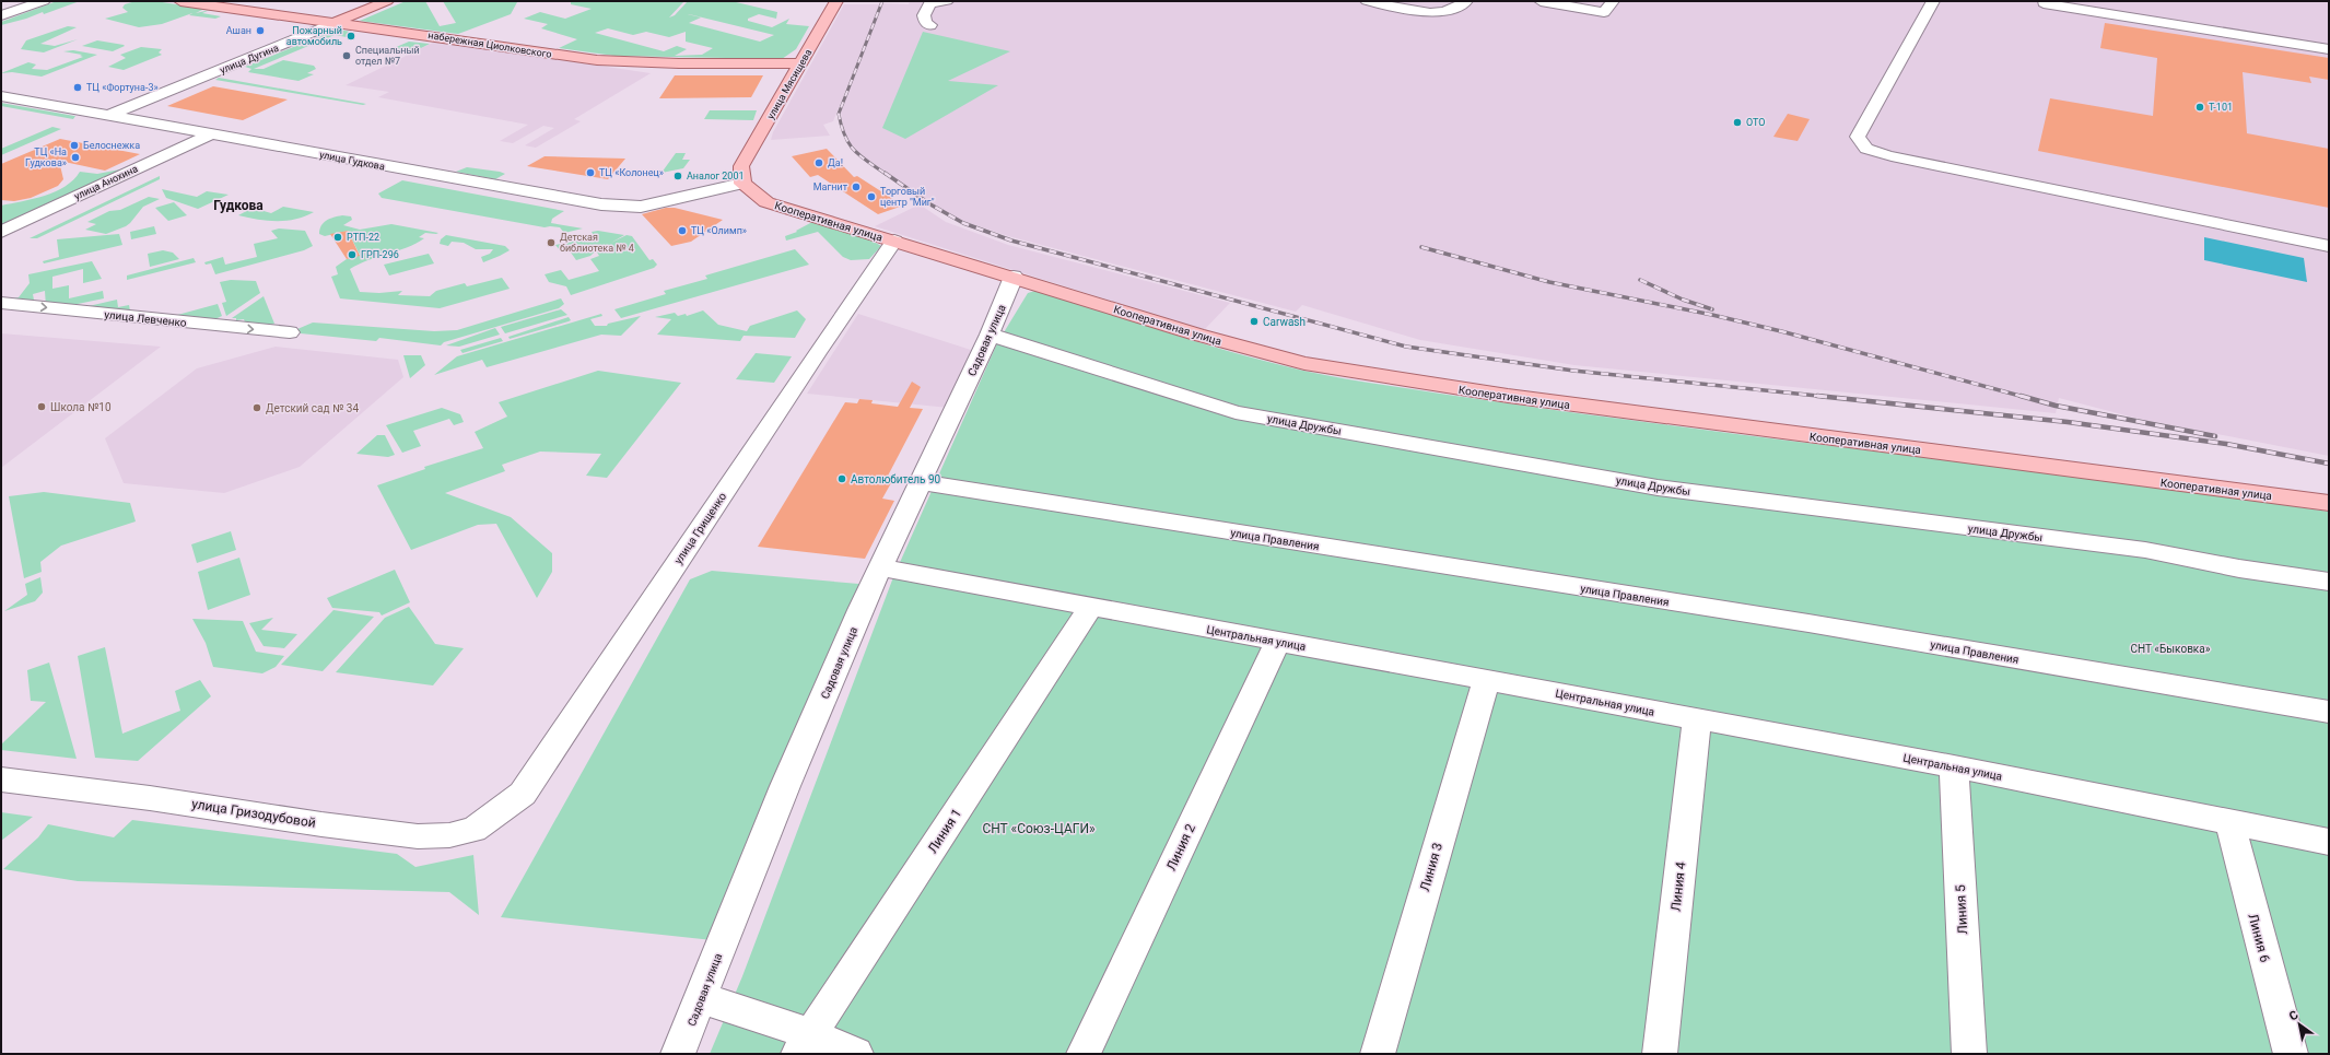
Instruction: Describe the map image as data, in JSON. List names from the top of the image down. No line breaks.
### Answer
{"streets":{"main road":["набережная Циолковского","улица Дугина","улица Мясищева","Кооперативная улица"],"street":["улица Гудкова","улица Анохина","улица Левченко","Садовая улица","улица Дружбы","улица Грищенко","улица Правления","Центральная улица","улица Гризодубовой","Линия 1","Линия 2","Линия 3","Линия 4","Линия 5","Линия 6"]},"crossings":[["набережная Циолковского","улица Дугина"],["набережная Циолковского","улица Мясищева"],["улица Дугина","улица Гудкова"],["улица Мясищева","улица Гудкова"],["улица Гудкова","улица Анохина"],["улица Гудкова","Кооперативная улица"],["Кооперативная улица","Садовая улица"],["Кооперативная улица","улица Грищенко"],["Садовая улица","улица Дружбы"],["Садовая улица","улица Правления"],["Садовая улица","Центральная улица"],["улица Грищенко","улица Гризодубовой"],["Центральная улица","Линия 1"],["Центральная улица","Линия 2"],["Центральная улица","Линия 3"],["Центральная улица","Линия 4"],["Центральная улица","Линия 5"],["Центральная улица","Линия 6"]],"one_way":["улица Левченко"],"districts":["Гудкова"],"parks":["СНТ «Быковка»","СНТ «Союз-ЦАГИ»"],"places":["Ашан","Пожарный автомобиль","Специальный отдел №7","ТЦ «Фортуна-3»","Т-101","ОТО","Белоснежка","ТЦ «На Гудкова»","Да!","ТЦ «Колонец»","Аналог 2001","Магнит","Торговый центр \"Миг\"","ТЦ «Олимп»","РТП-22","Детская библиотека № 4","ГРП-296","Carwash","Школа №10","Детский сад № 34","Автолюбитель 90"],"north":"top left"}
